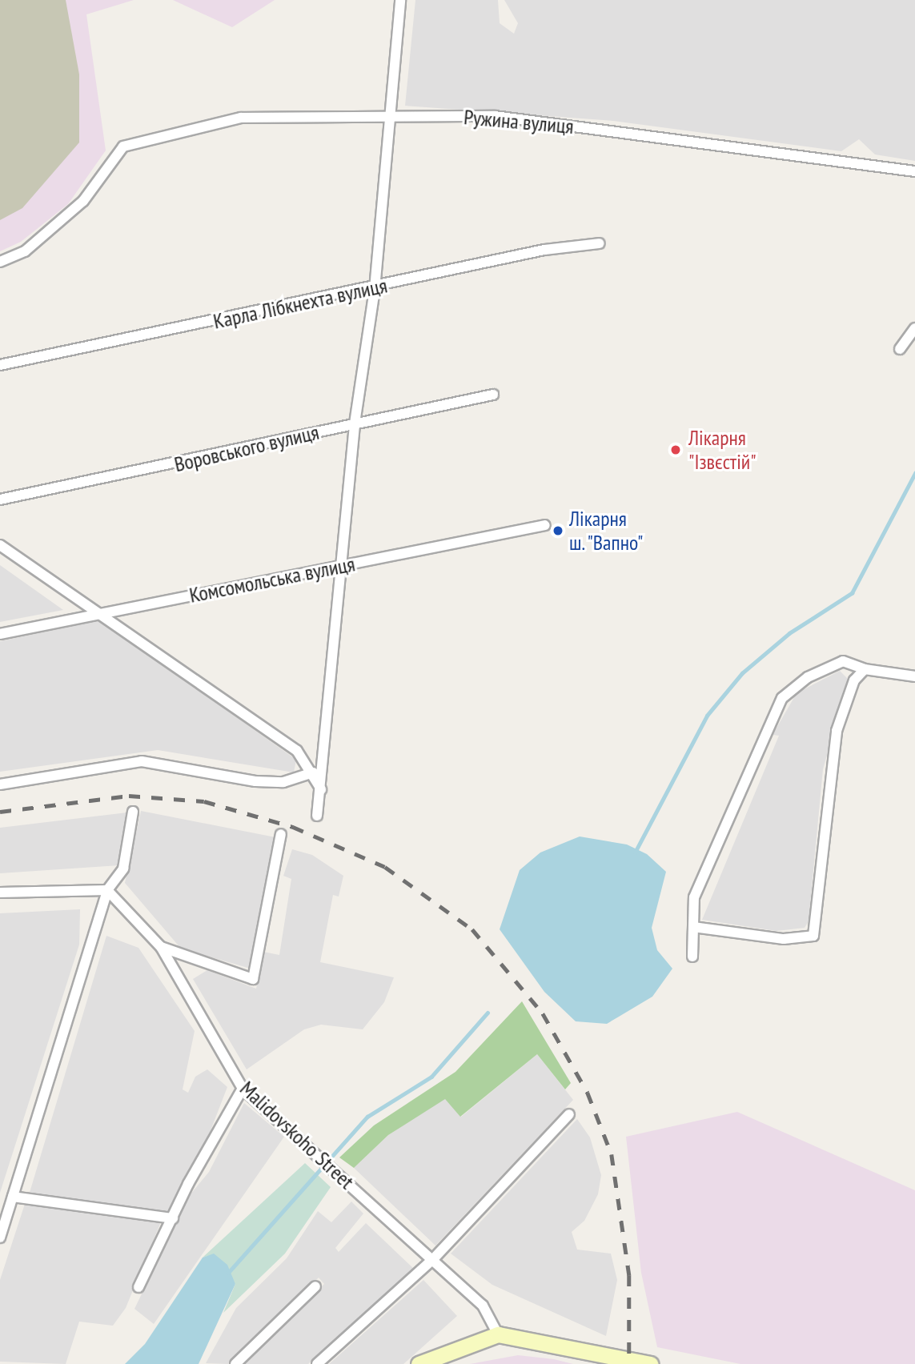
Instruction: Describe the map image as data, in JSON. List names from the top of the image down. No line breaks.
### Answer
{"streets":{"street":["Ружина вулиця","Карла Лібкнехта вулиця","Воровського вулиця","Комсомольська вулиця","Malidovskoho Street"]},"places":["Лікарня \"Ізвєстій\"","Лікарня ш. \"Вапно\""]}
